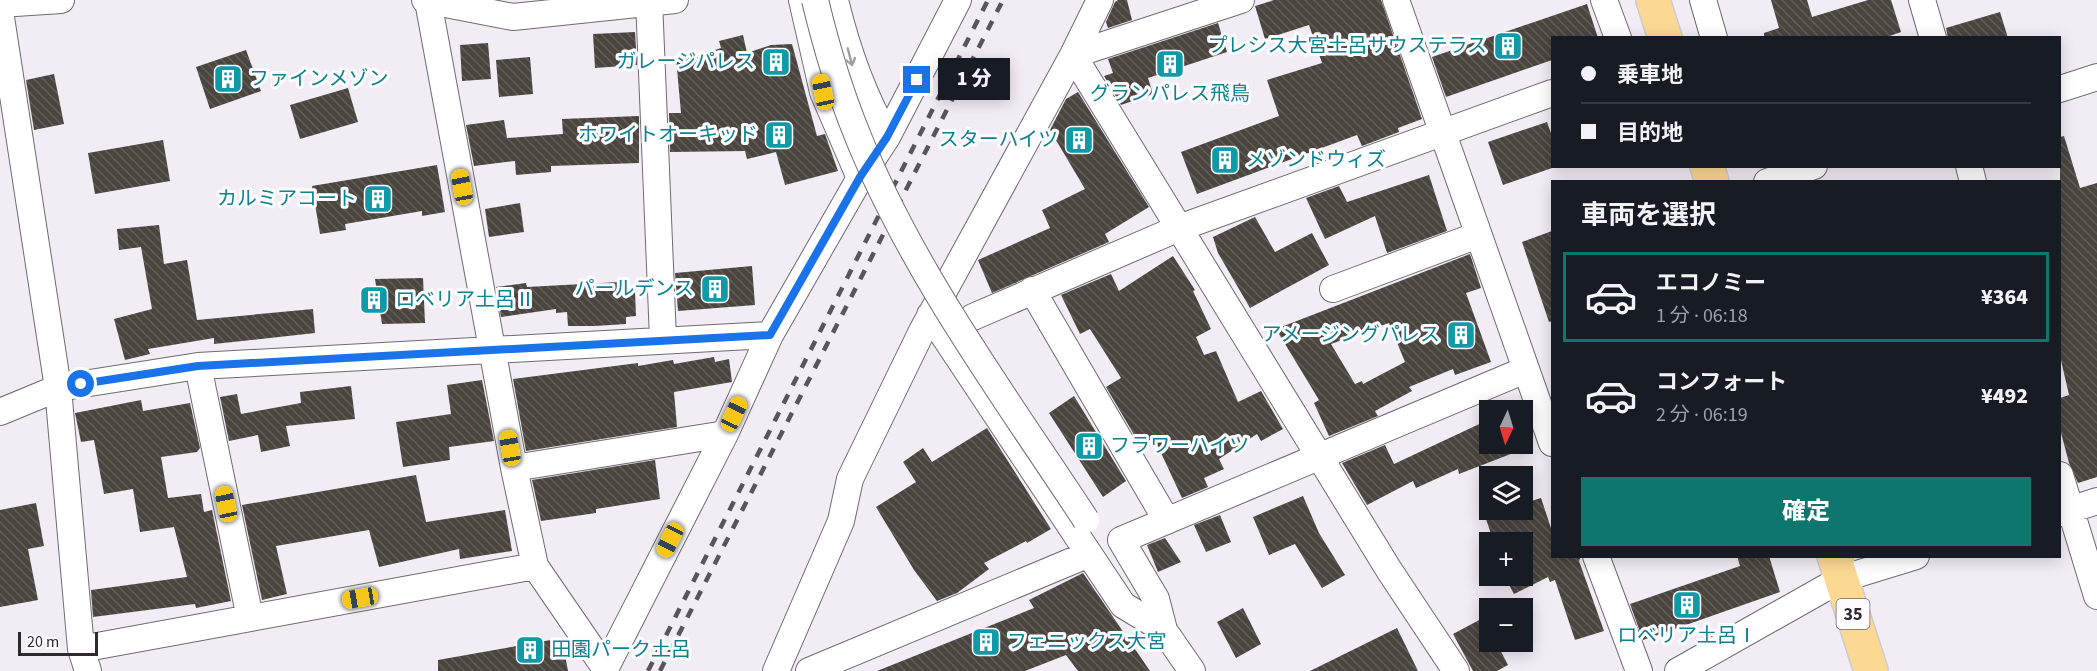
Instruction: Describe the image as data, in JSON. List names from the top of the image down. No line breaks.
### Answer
{"streets":{"main road":["35"]},"places":{"building":["プレシス大宮土呂サウステラス","ガレージパレス","グランパレス飛鳥","ファインメゾン","ホワイトオーキッド","スターハイツ","メゾンドウィズ","カルミアコート","パールデンス","ロベリア土呂Ⅱ","アメージングパレス","フラワーハイツ","ロベリア土呂Ⅰ","フェニックス大宮","田園パーク土呂"]},"scale_bar":"20 m","north":"bottom","page":{"banner":["乗車地","目的地"],"bubble":"1 分","heading":"車両を選択","list":[{"name":"エコノミー","note":"1 分 · 06:18","value":"¥364"},{"name":"コンフォート","note":"2 分 · 06:19","value":"¥492"}],"map_buttons":["+","−"],"buttons":"確定","scale":"20 m"}}
